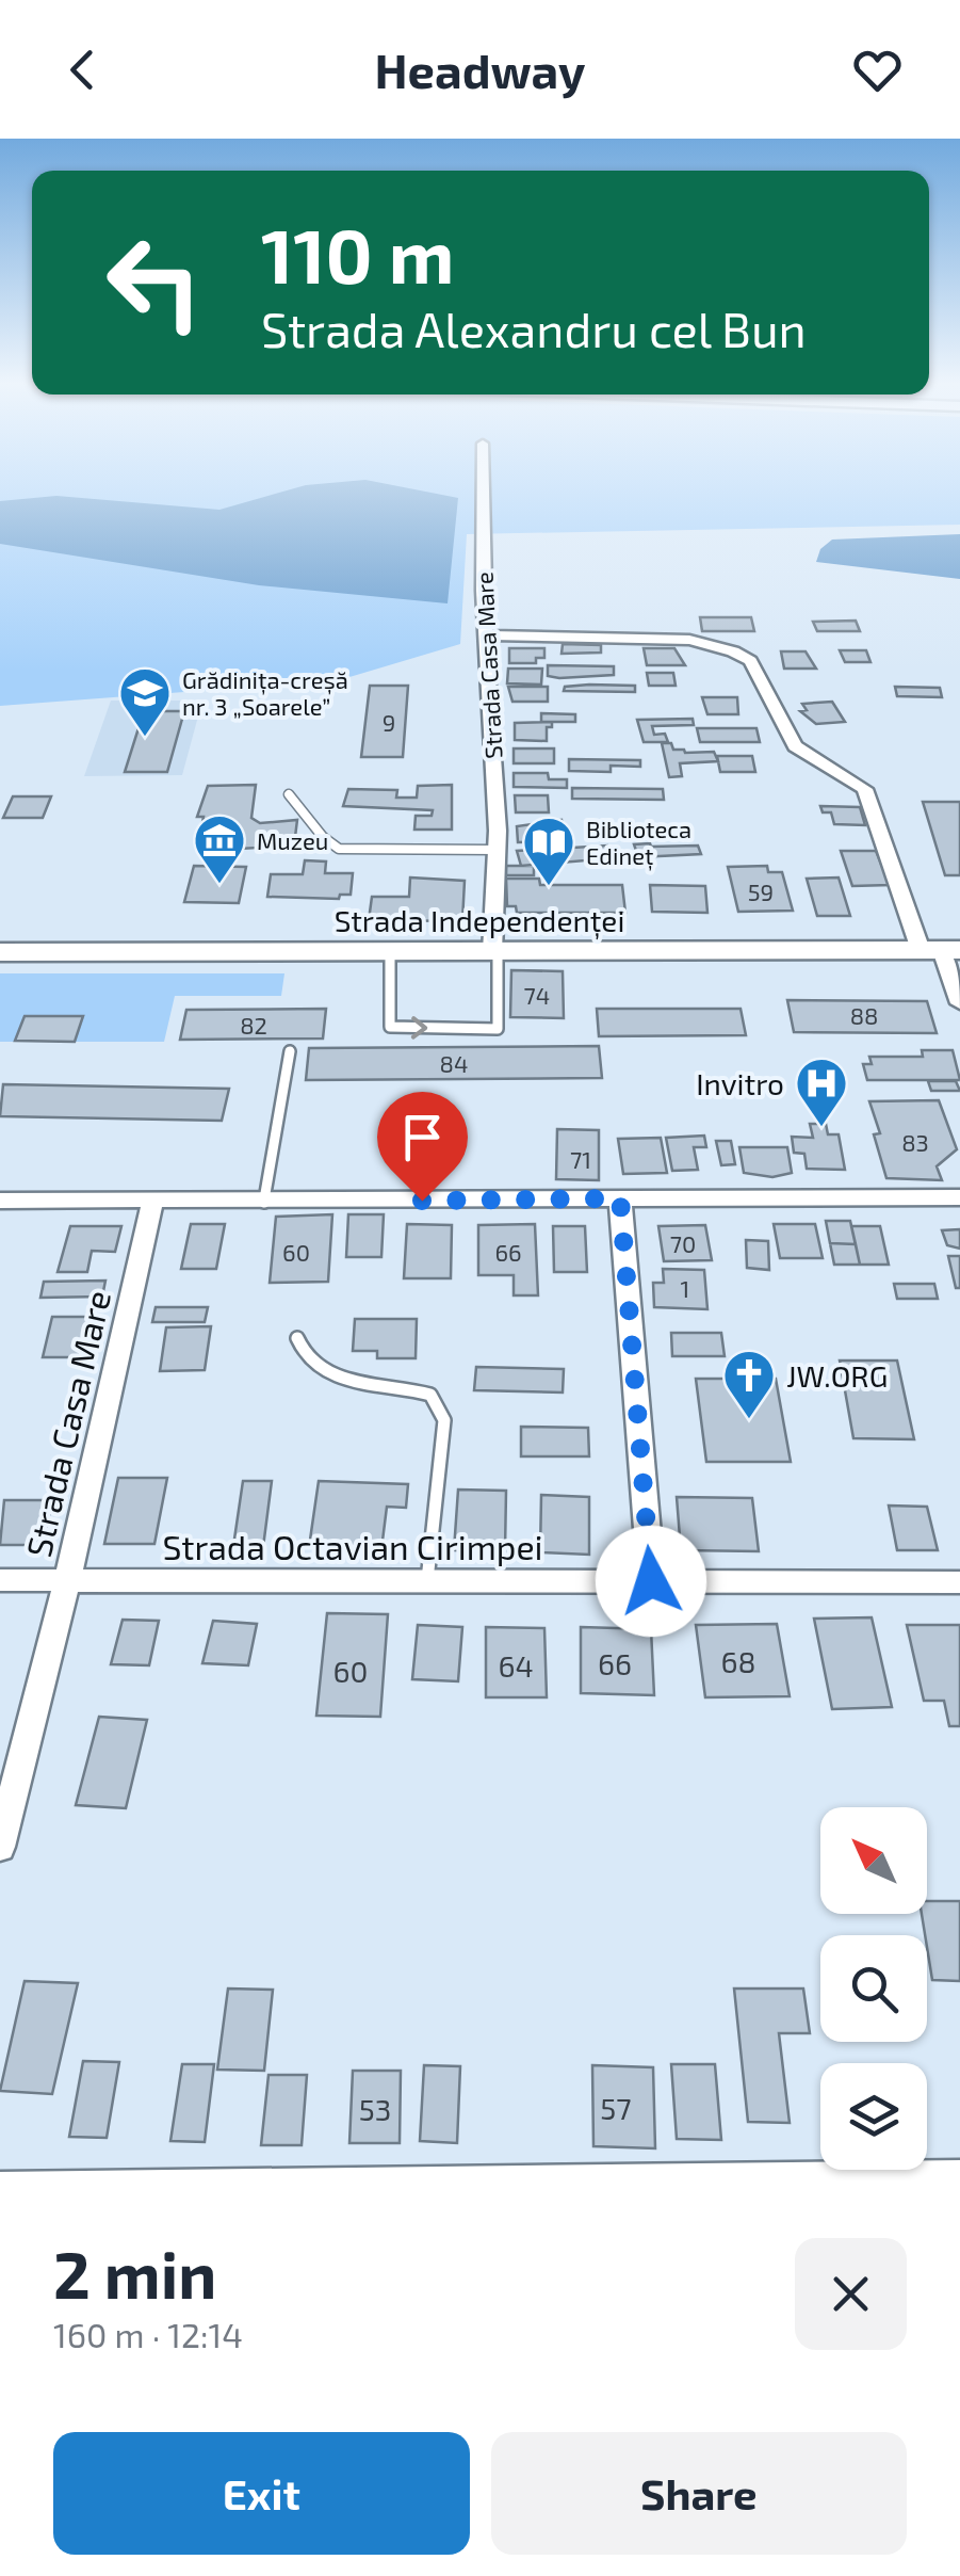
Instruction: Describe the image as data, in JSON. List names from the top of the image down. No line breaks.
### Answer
{"streets":{"main road":["Strada Independenței"],"street":["Strada Casa Mare","Strada Octavian Cirimpei"]},"crossings":[["Strada Casa Mare","Strada Independenței"],["Strada Casa Mare","Strada Octavian Cirimpei"]],"places":{"school or university":["Grădinița-creșă nr. 3 „Soarele”"],"museum":["Muzeu"],"library":["Biblioteca Edineț"],"hospital":["Invitro"],"church":["JW.ORG"]},"house_numbers":["9","59","74","88","82","84","83","71","70","60","66","1","68","66","64","60","57","53"],"north":"top left","page":{"header":"Headway","turn":["110 m","Strada Alexandru cel Bun"],"heading":["2 min","160 m · 12:14"],"buttons":["Exit","Share"]}}
